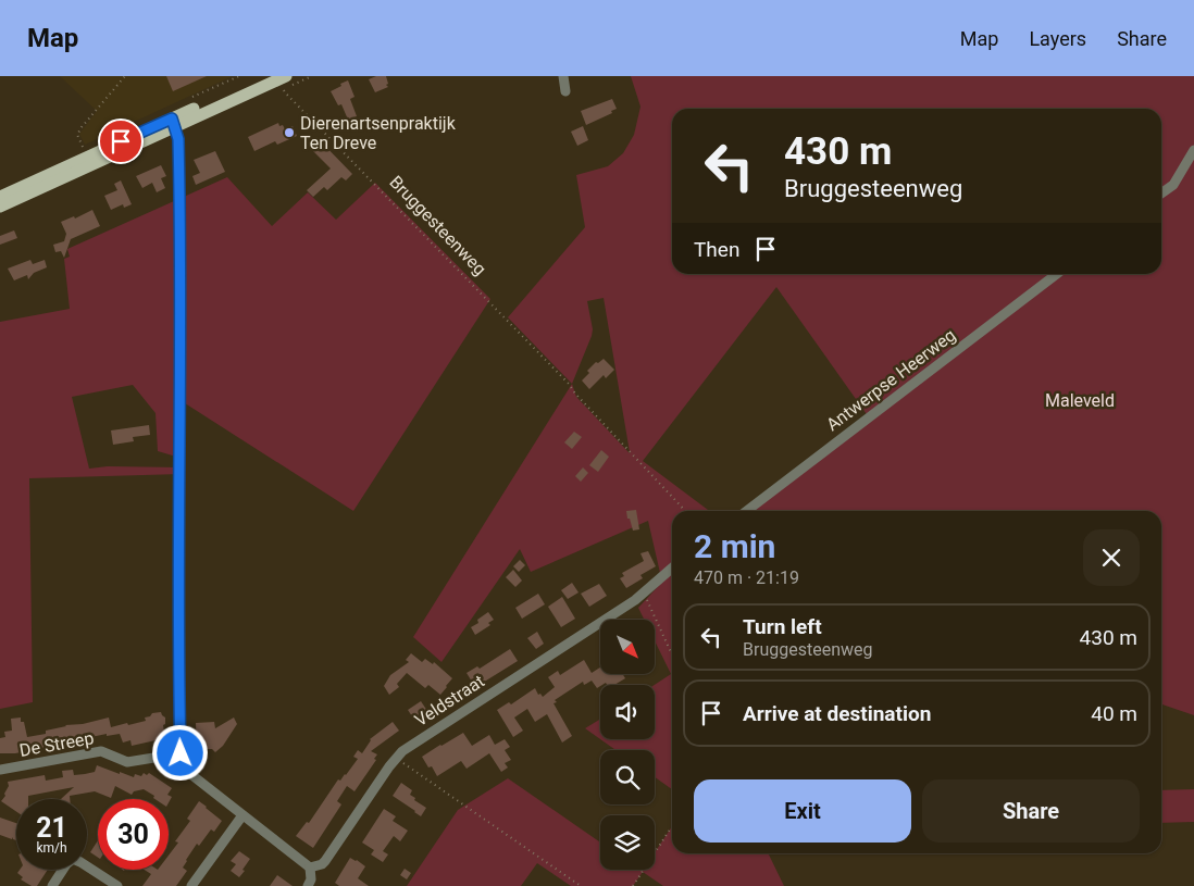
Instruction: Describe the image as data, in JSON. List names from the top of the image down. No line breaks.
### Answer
{"streets":{"street":["Antwerpse Heerweg","Veldstraat","De Streep"],"path":["Bruggesteenweg"]},"parks":["Maleveld"],"places":["Dierenartsenpraktijk Ten Dreve"],"north":"bottom right","page":{"header":"Map","nav":["Map","Layers","Share"],"turn":["430 m","Bruggesteenweg"],"then":"Then","heading":["2 min","470 m · 21:19"],"list":[{"name":"Turn left","note":"Bruggesteenweg","value":"430 m"},{"name":"Arrive at destination","value":"40 m"}],"buttons":["Exit","Share"],"speed":"21 km/h","limit":"30"}}
